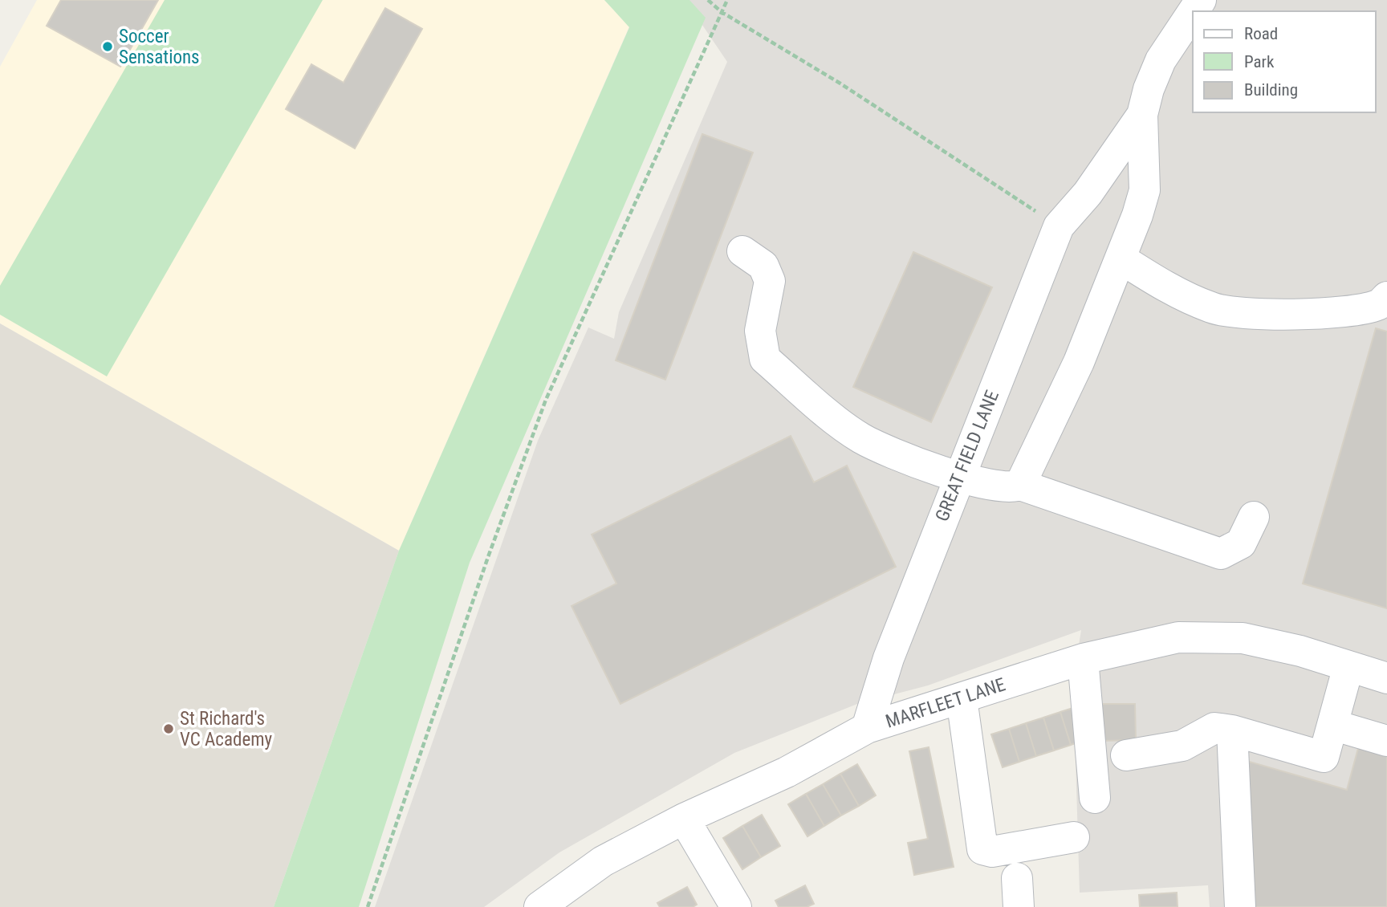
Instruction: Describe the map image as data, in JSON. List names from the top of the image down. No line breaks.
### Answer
{"streets":{"street":["GREAT FIELD LANE","MARFLEET LANE"]},"crossings":[["GREAT FIELD LANE","MARFLEET LANE"]],"places":["Soccer Sensations","St Richard's VC Academy"],"legend":["Road","Park","Building"]}
